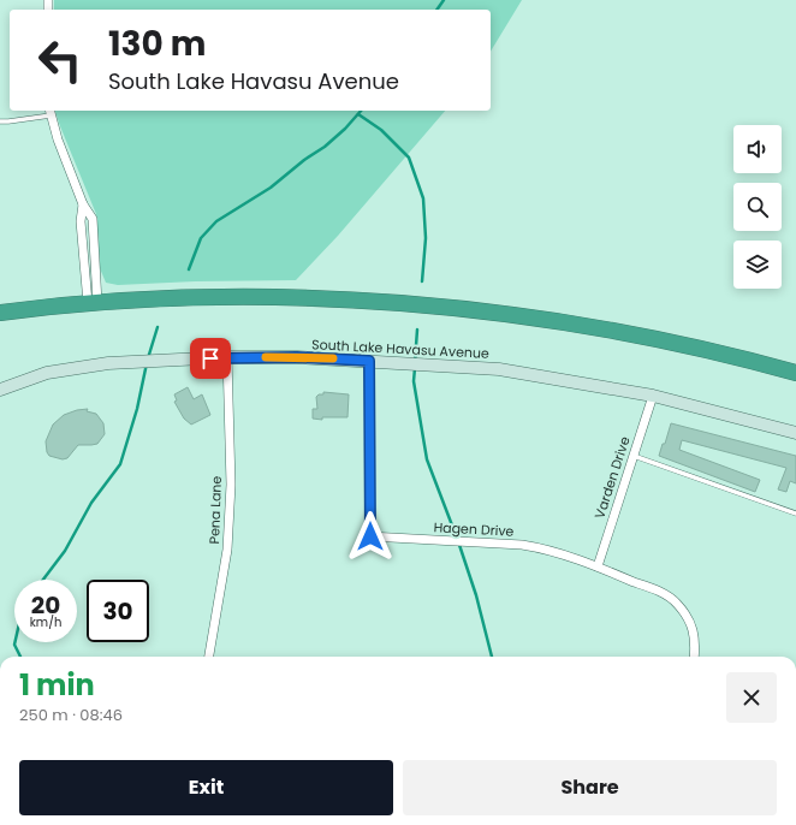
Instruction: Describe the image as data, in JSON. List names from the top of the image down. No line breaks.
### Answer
{"streets":{"main road":["South Lake Havasu Avenue"],"street":["Varden Drive","Pena Lane","Hagen Drive"]},"crossings":[["South Lake Havasu Avenue","Varden Drive"],["South Lake Havasu Avenue","Pena Lane"],["South Lake Havasu Avenue","Hagen Drive"],["Varden Drive","Hagen Drive"]],"page":{"turn":["130 m","South Lake Havasu Avenue"],"speed":"20 km/h","limit":"30","heading":["1 min","250 m · 08:46"],"buttons":["Exit","Share"]}}
